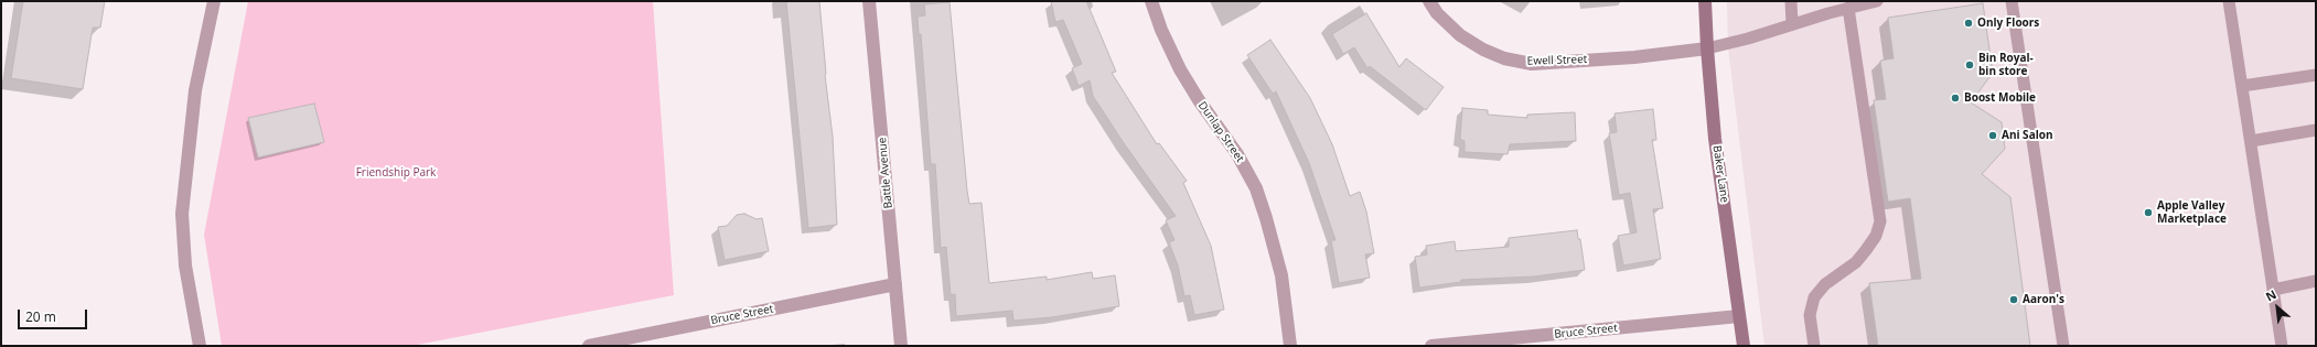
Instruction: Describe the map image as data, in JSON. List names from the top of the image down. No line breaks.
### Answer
{"streets":{"street":["Ewell Street","Dunlap Street","Battle Avenue","Baker Lane","Bruce Street"]},"crossings":[["Ewell Street","Baker Lane"],["Battle Avenue","Bruce Street"],["Baker Lane","Bruce Street"]],"parks":["Friendship Park"],"places":["Only Floors","Bin Royal- bin store","Boost Mobile","Ani Salon","Apple Valley Marketplace","Aaron's"],"scale_bar":"20 m","north":"top left"}
